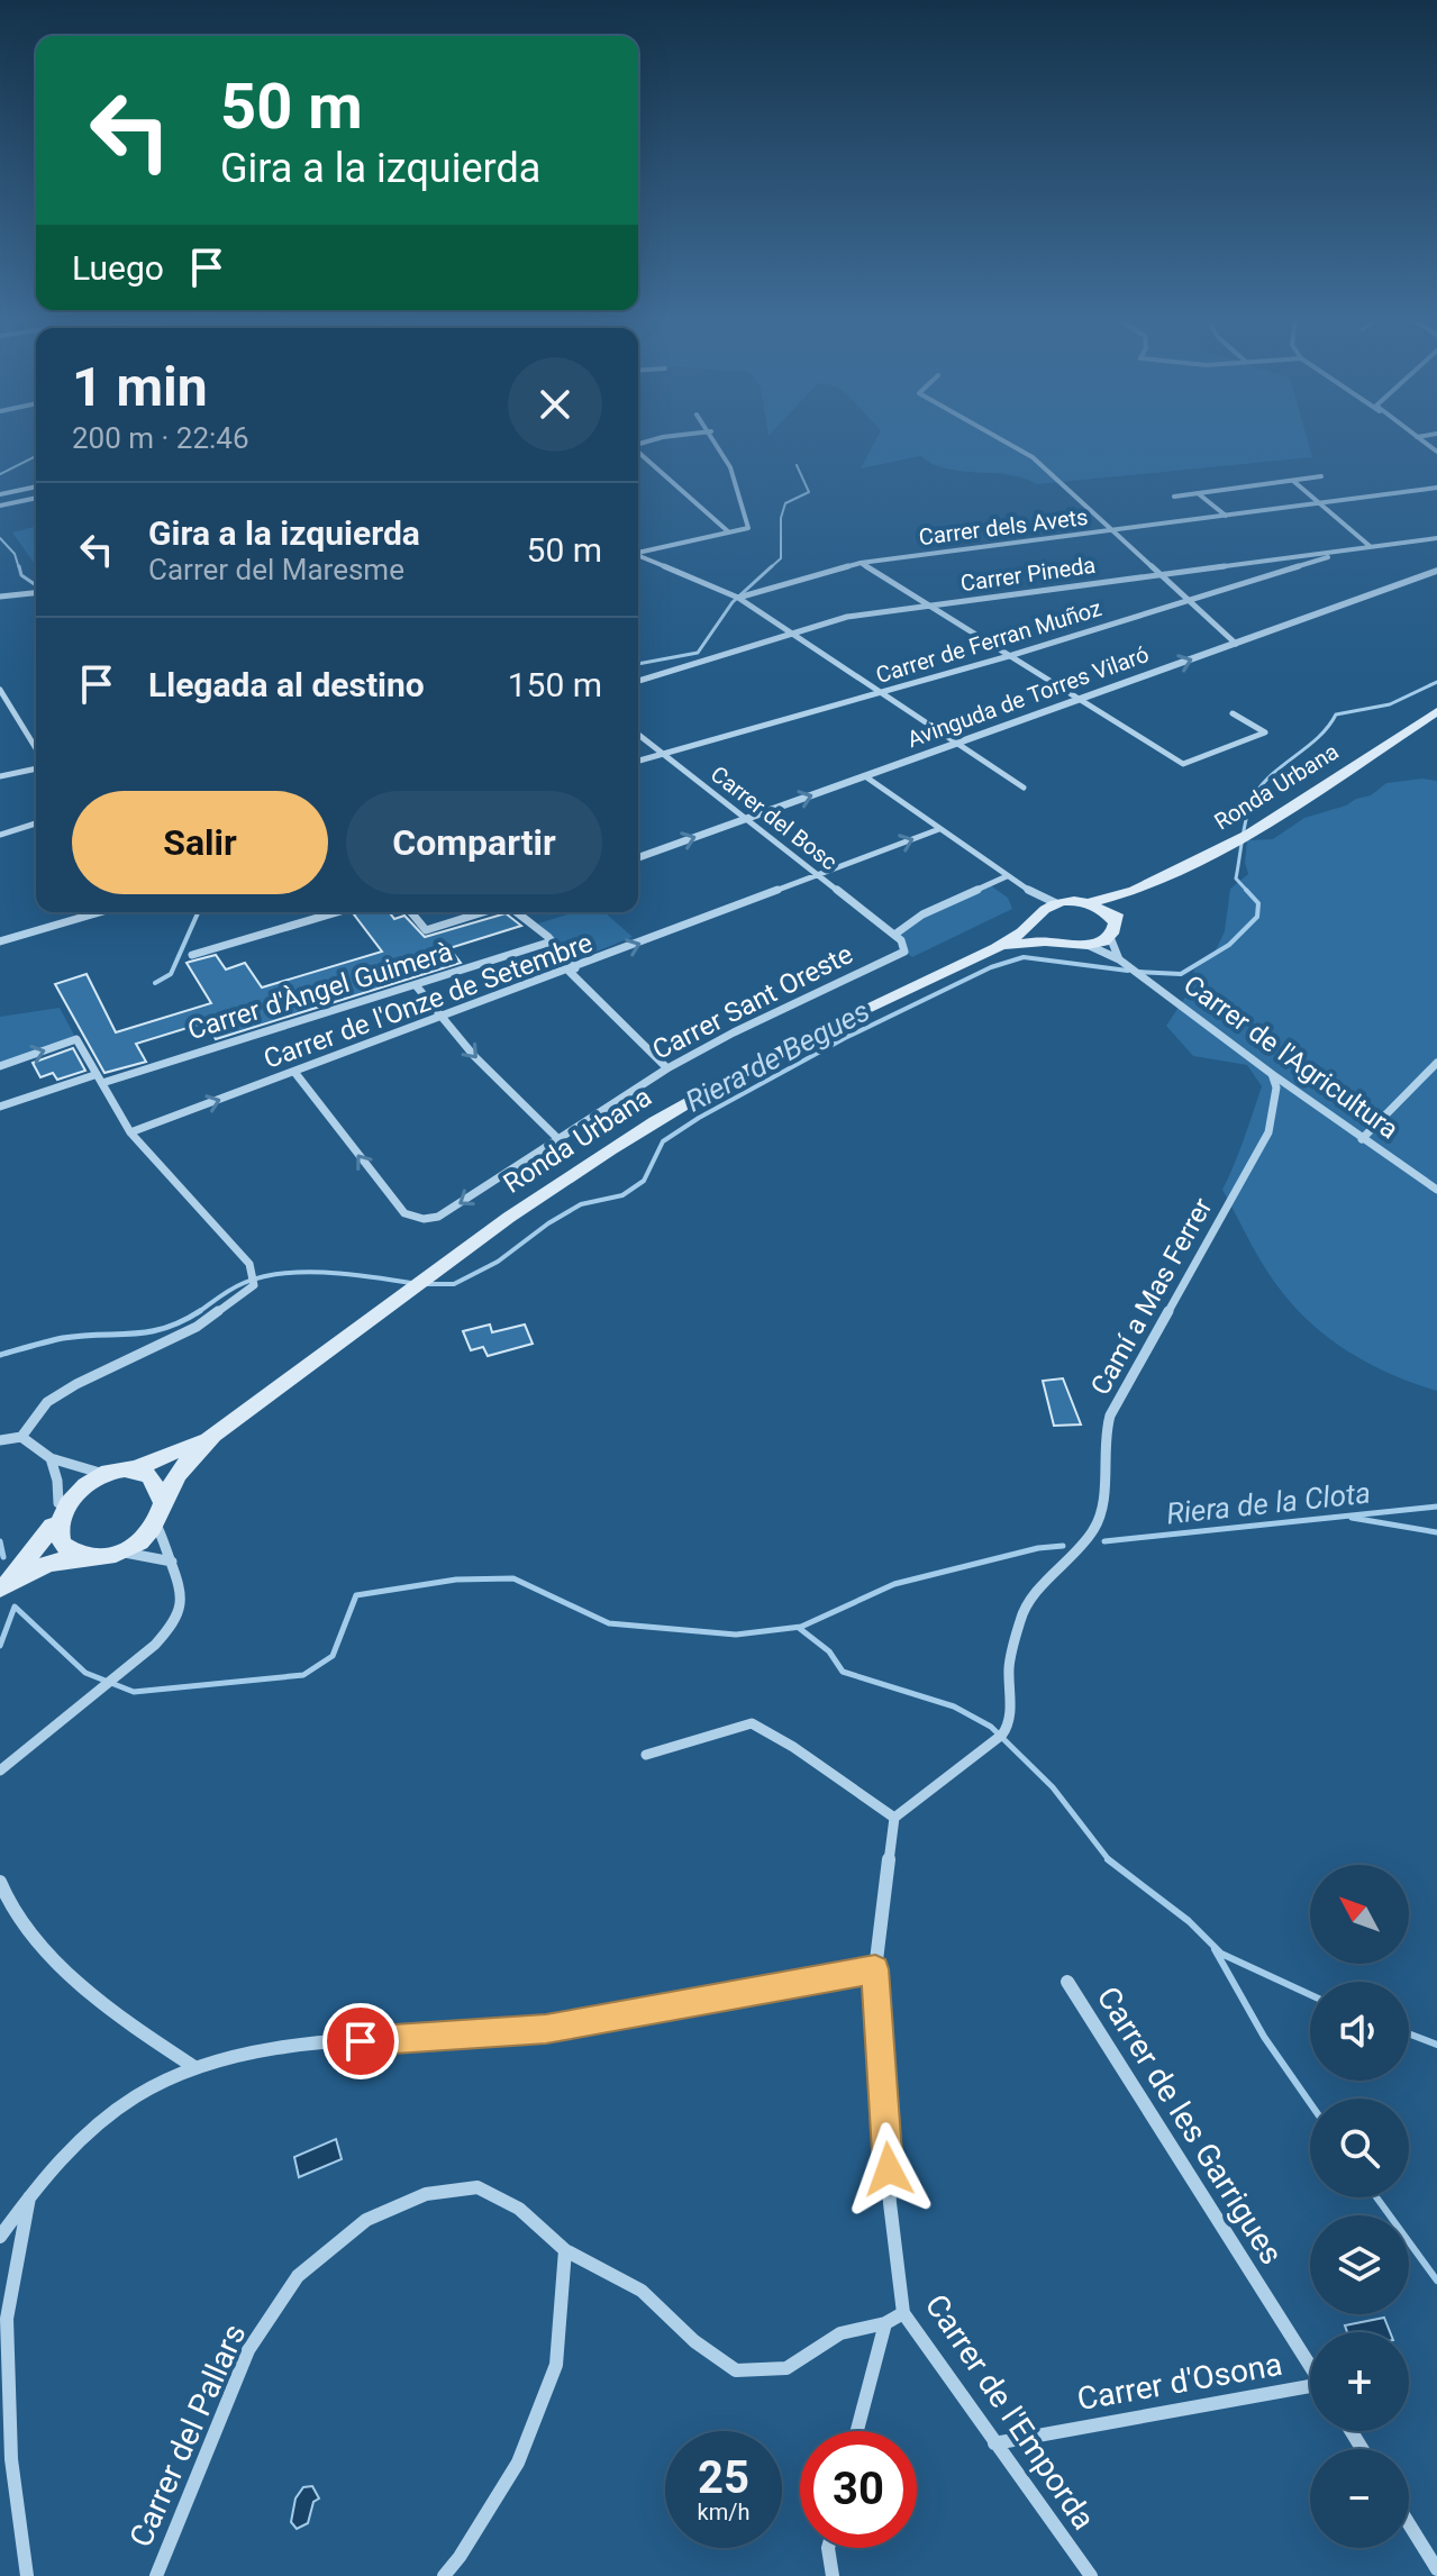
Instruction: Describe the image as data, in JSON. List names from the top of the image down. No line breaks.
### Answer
{"streets":{"main road":["Ronda Urbana"],"street":["Carrer dels Avets","Carrer Pineda","Carrer de Ferran Muñoz","Avinguda de Torres Vilaró","Carrer del Bosc","Carrer d'Àngel Guimerà","Carrer de l'Onze de Setembre","Carrer Sant Oreste","Carrer de l'Agricultura","Camí a Mas Ferrer","Carrer de les Garrigues","Carrer d'Osona","Carrer de l'Emporda","Carrer del Pallars"]},"crossings":[["Carrer Pineda","Carrer de Ferran Muñoz"],["Carrer de Ferran Muñoz","Carrer del Bosc"],["Avinguda de Torres Vilaró","Carrer del Bosc"],["Ronda Urbana","Carrer de l'Agricultura"],["Carrer del Bosc","Carrer de l'Onze de Setembre"],["Carrer del Bosc","Carrer Sant Oreste"],["Carrer de l'Onze de Setembre","Carrer Sant Oreste"],["Carrer de l'Agricultura","Camí a Mas Ferrer"],["Camí a Mas Ferrer","Carrer de l'Emporda"],["Carrer d'Osona","Carrer de l'Emporda"],["Carrer de l'Emporda","Carrer del Pallars"]],"one_way":["Avinguda de Torres Vilaró","Carrer de l'Onze de Setembre"],"water":["Riera de Begues","Riera de la Clota"],"north":"top left","page":{"turn":["50 m","Gira a la izquierda"],"then":"Luego","heading":["1 min","200 m · 22:46"],"list":[{"name":"Gira a la izquierda","note":"Carrer del Maresme","value":"50 m"},{"name":"Llegada al destino","value":"150 m"}],"buttons":["Salir","Compartir"],"map_buttons":["+","−"],"speed":"25 km/h","limit":"30"}}
